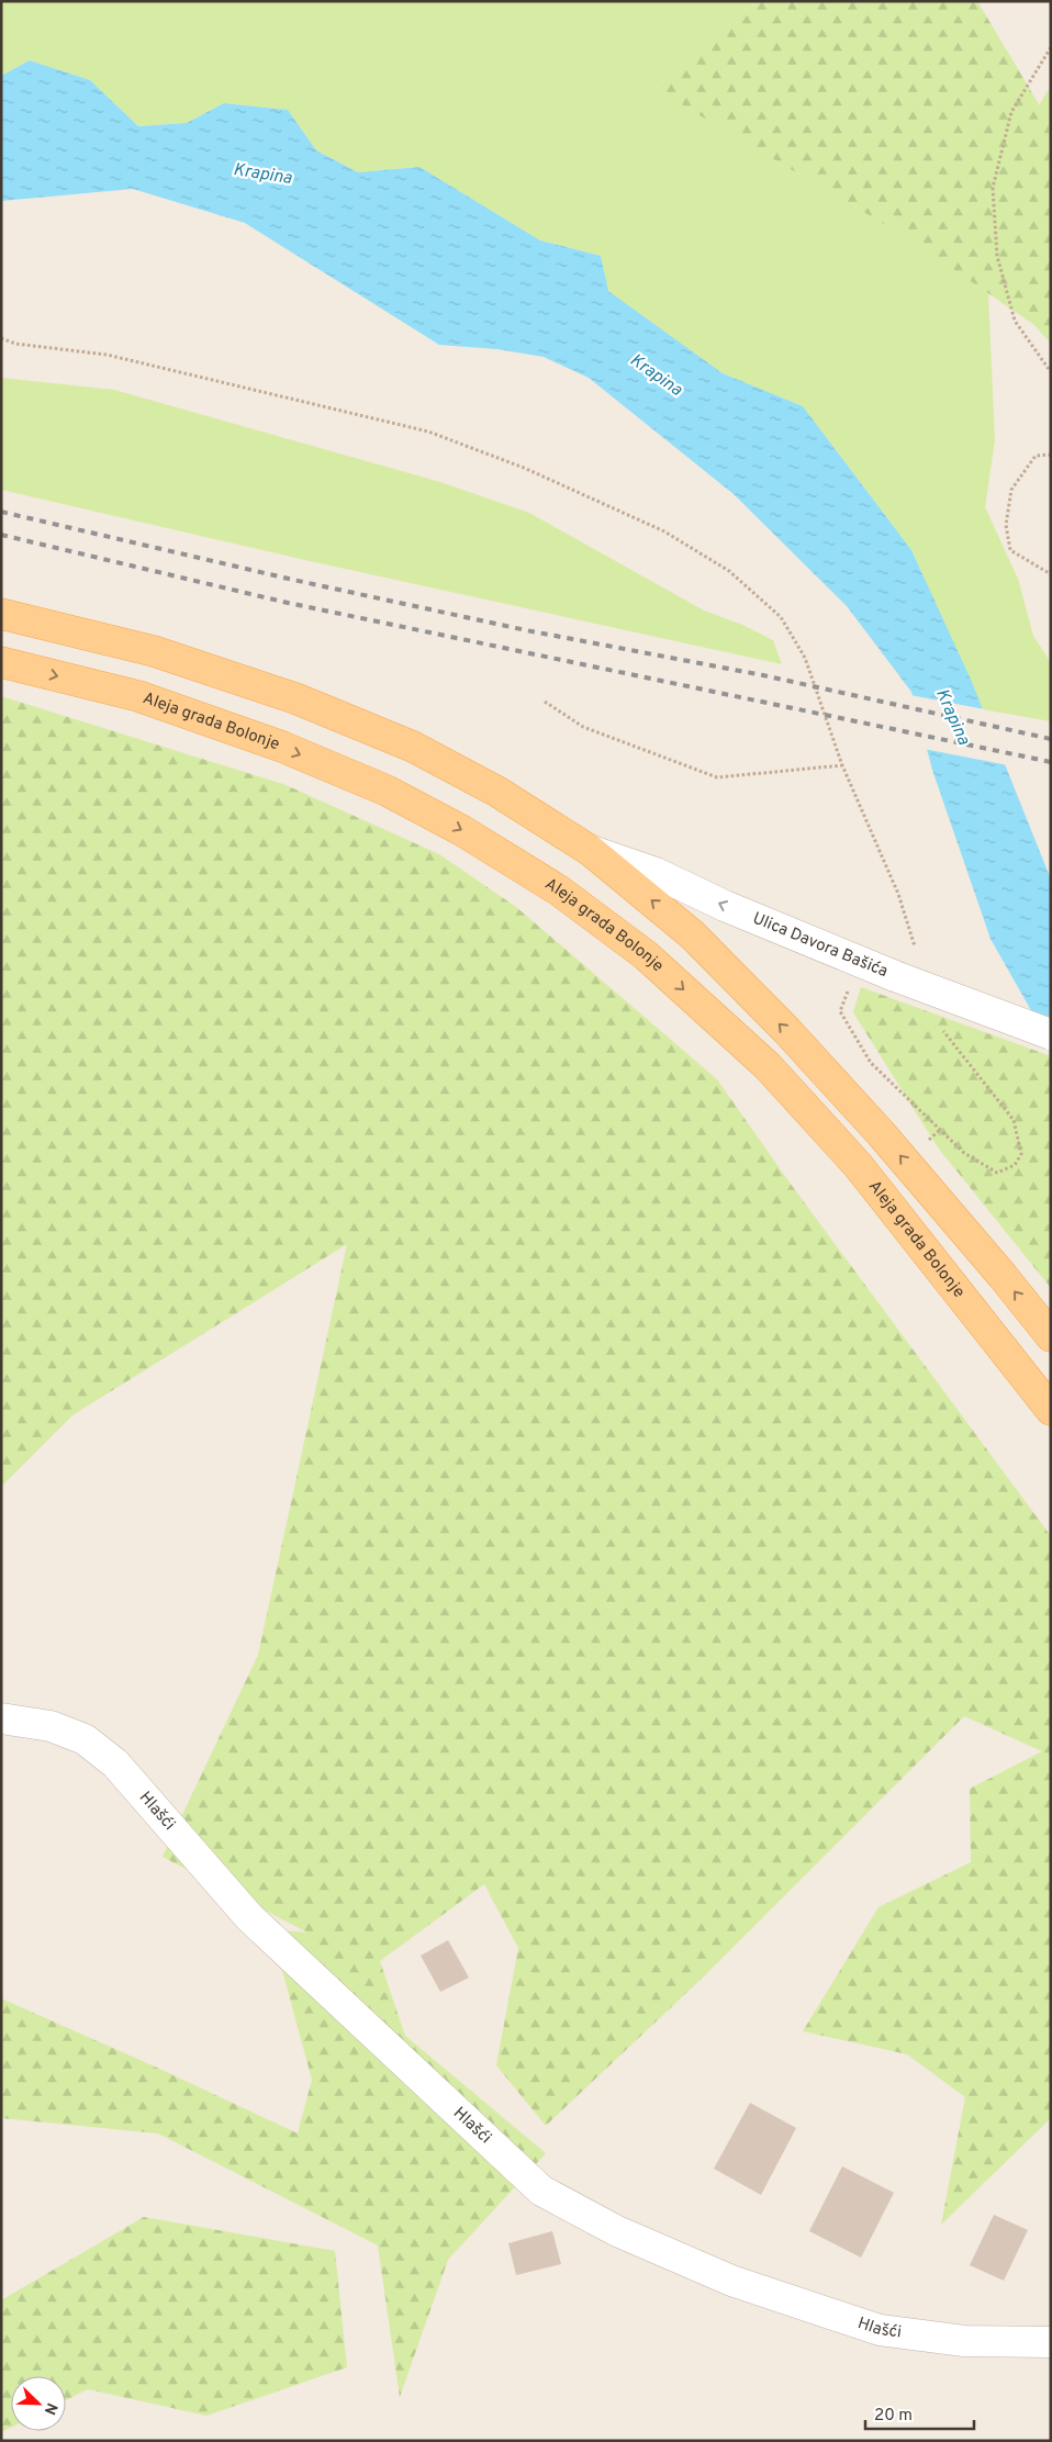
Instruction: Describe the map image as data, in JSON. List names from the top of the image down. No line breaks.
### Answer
{"streets":{"main road":["Aleja grada Bolonje"],"street":["Ulica Davora Bašića","Hlašći"]},"one_way":["Ulica Davora Bašića"],"water":["Krapina"],"scale_bar":"20 m","north":"bottom right"}
